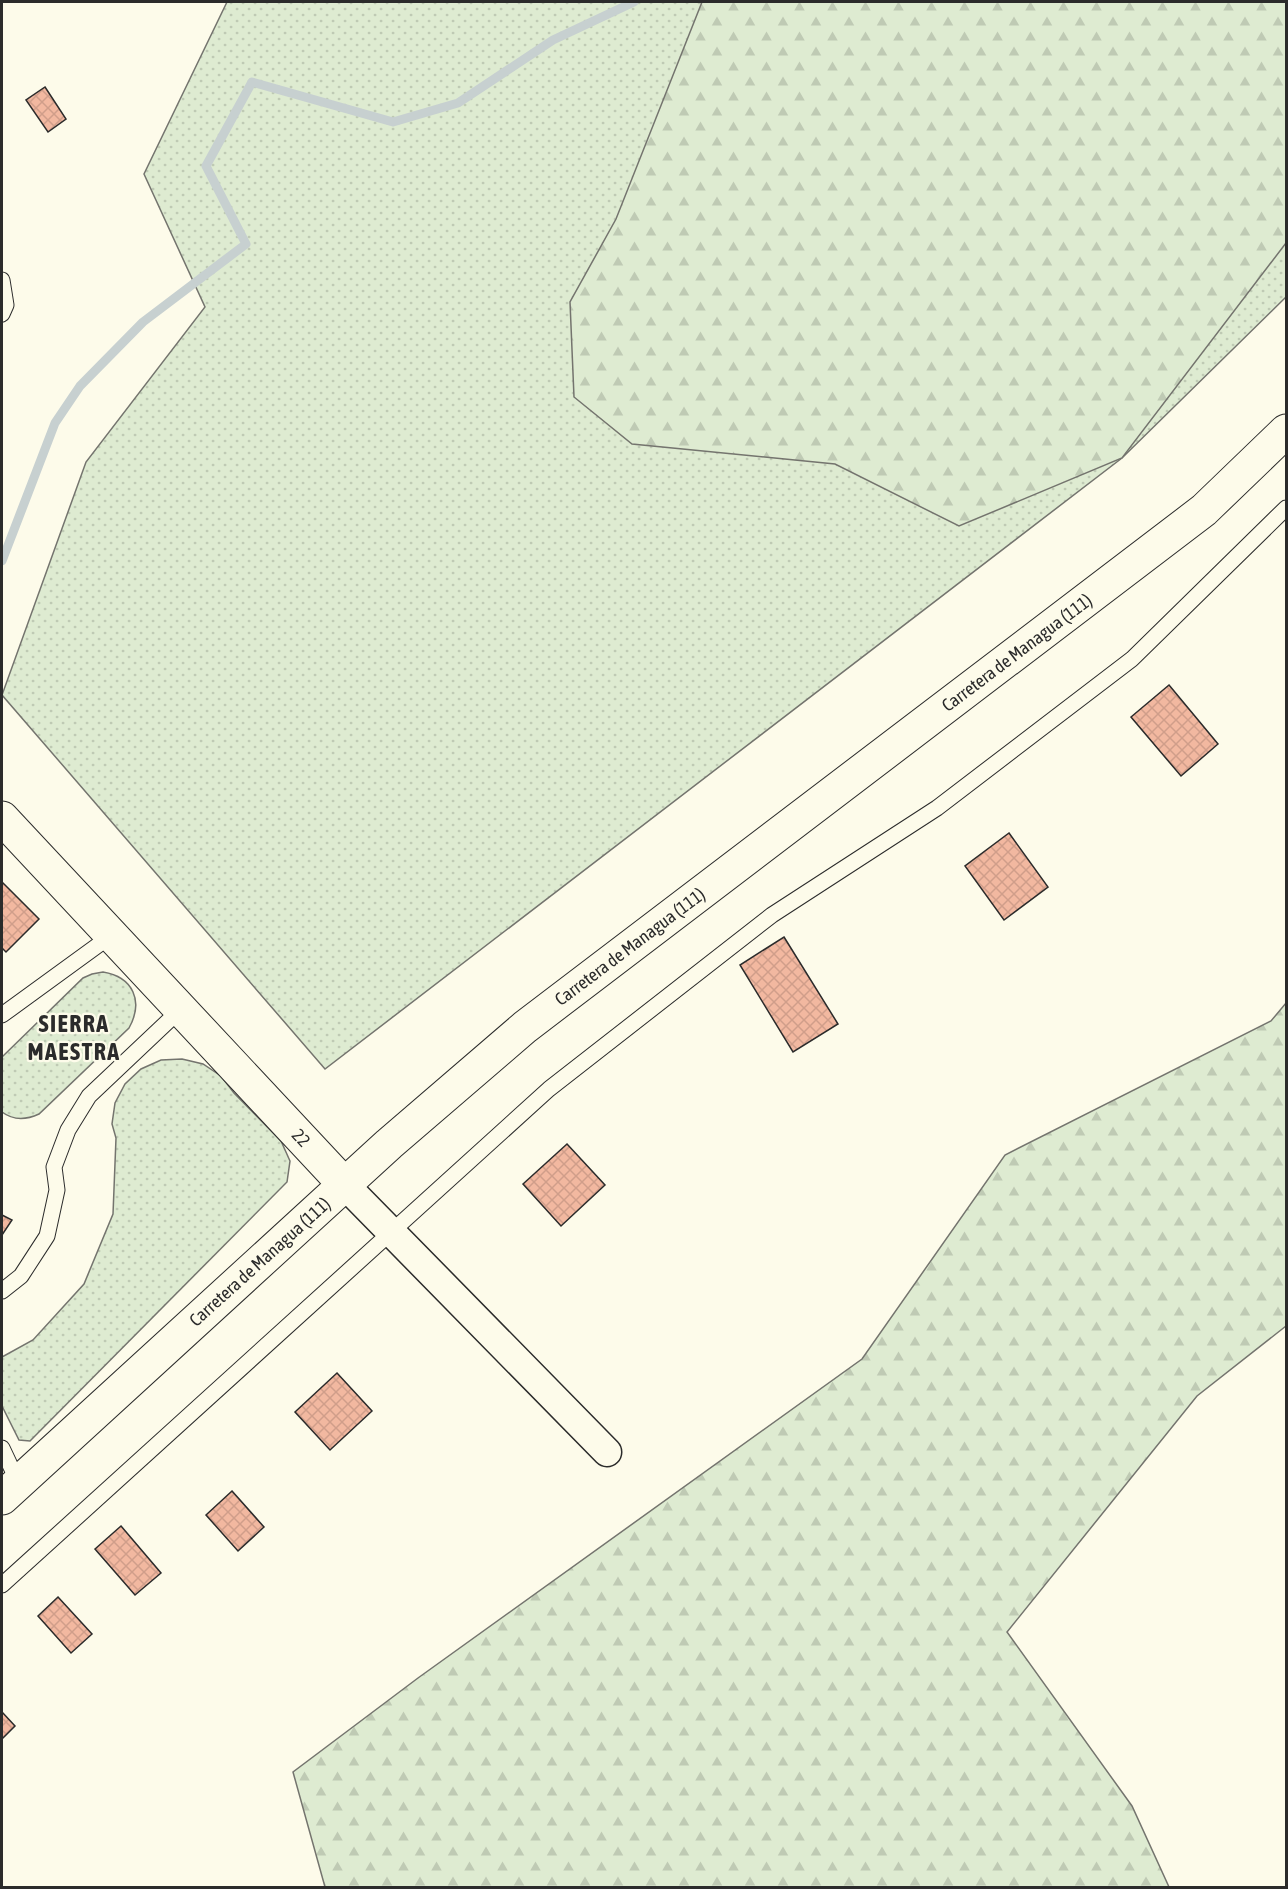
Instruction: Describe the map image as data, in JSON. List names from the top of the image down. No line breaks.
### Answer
{"streets":{"main road":["Carretera de Managua (111)","22"]},"crossings":[["Carretera de Managua (111)","22"]],"districts":["SIERRA MAESTRA"]}
